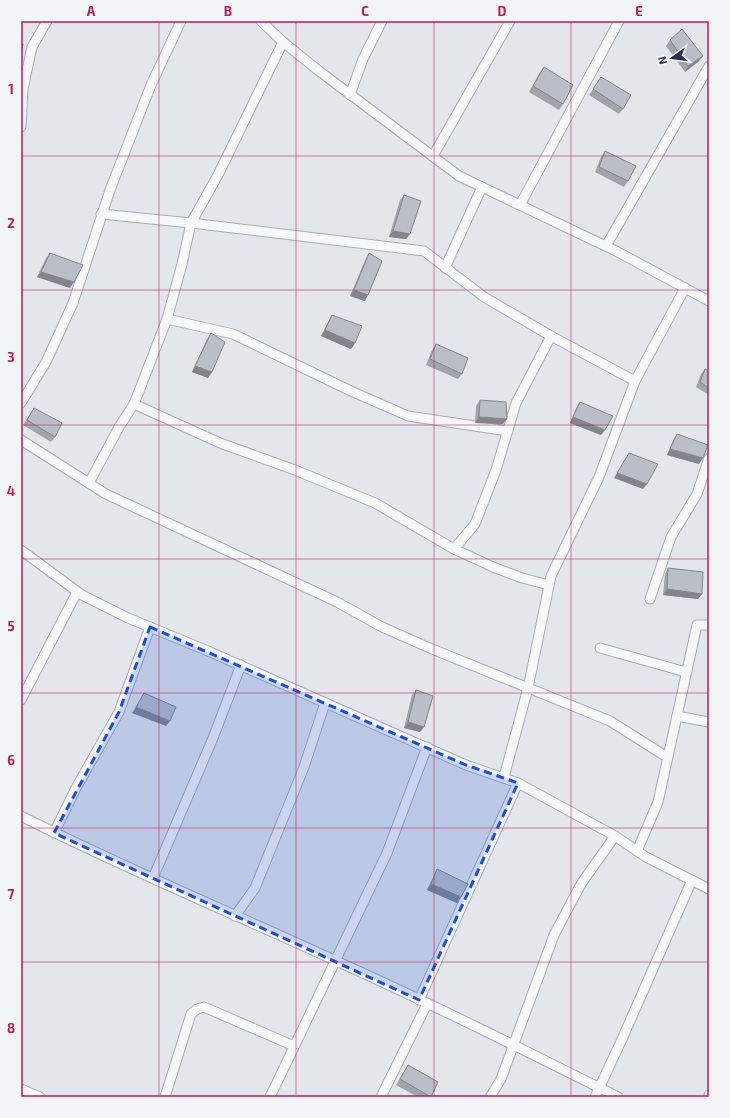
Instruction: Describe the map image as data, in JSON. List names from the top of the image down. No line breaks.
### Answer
{"north":"left","grid":{"columns":["A","B","C","D","E"],"rows":["1","2","3","4","5","6","7","8"]}}
